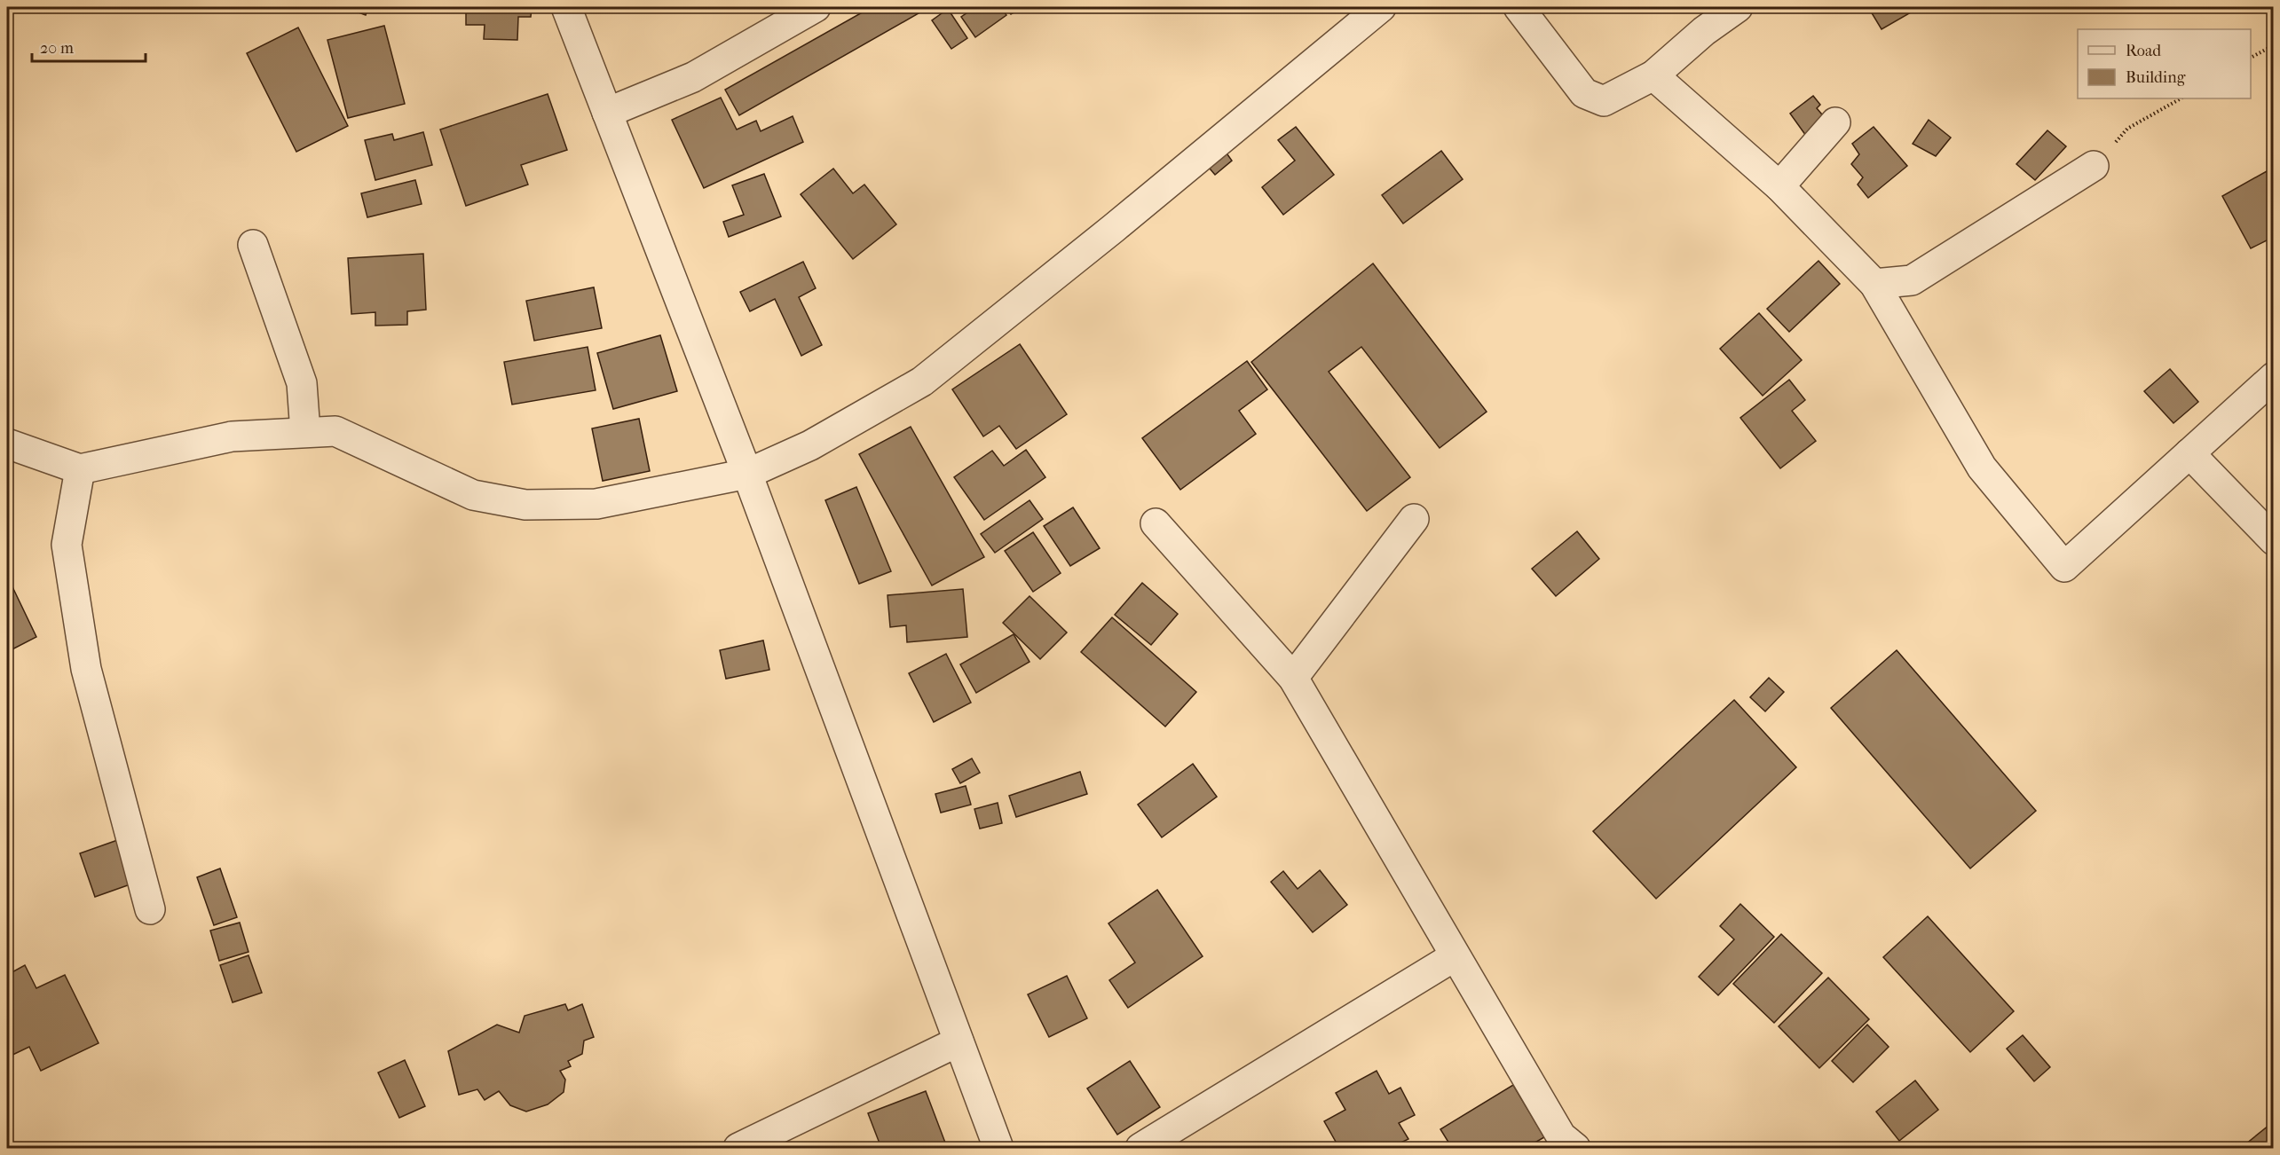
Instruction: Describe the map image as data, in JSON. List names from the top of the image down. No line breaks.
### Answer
{"legend":["Road","Building"],"scale_bar":"20 m"}
